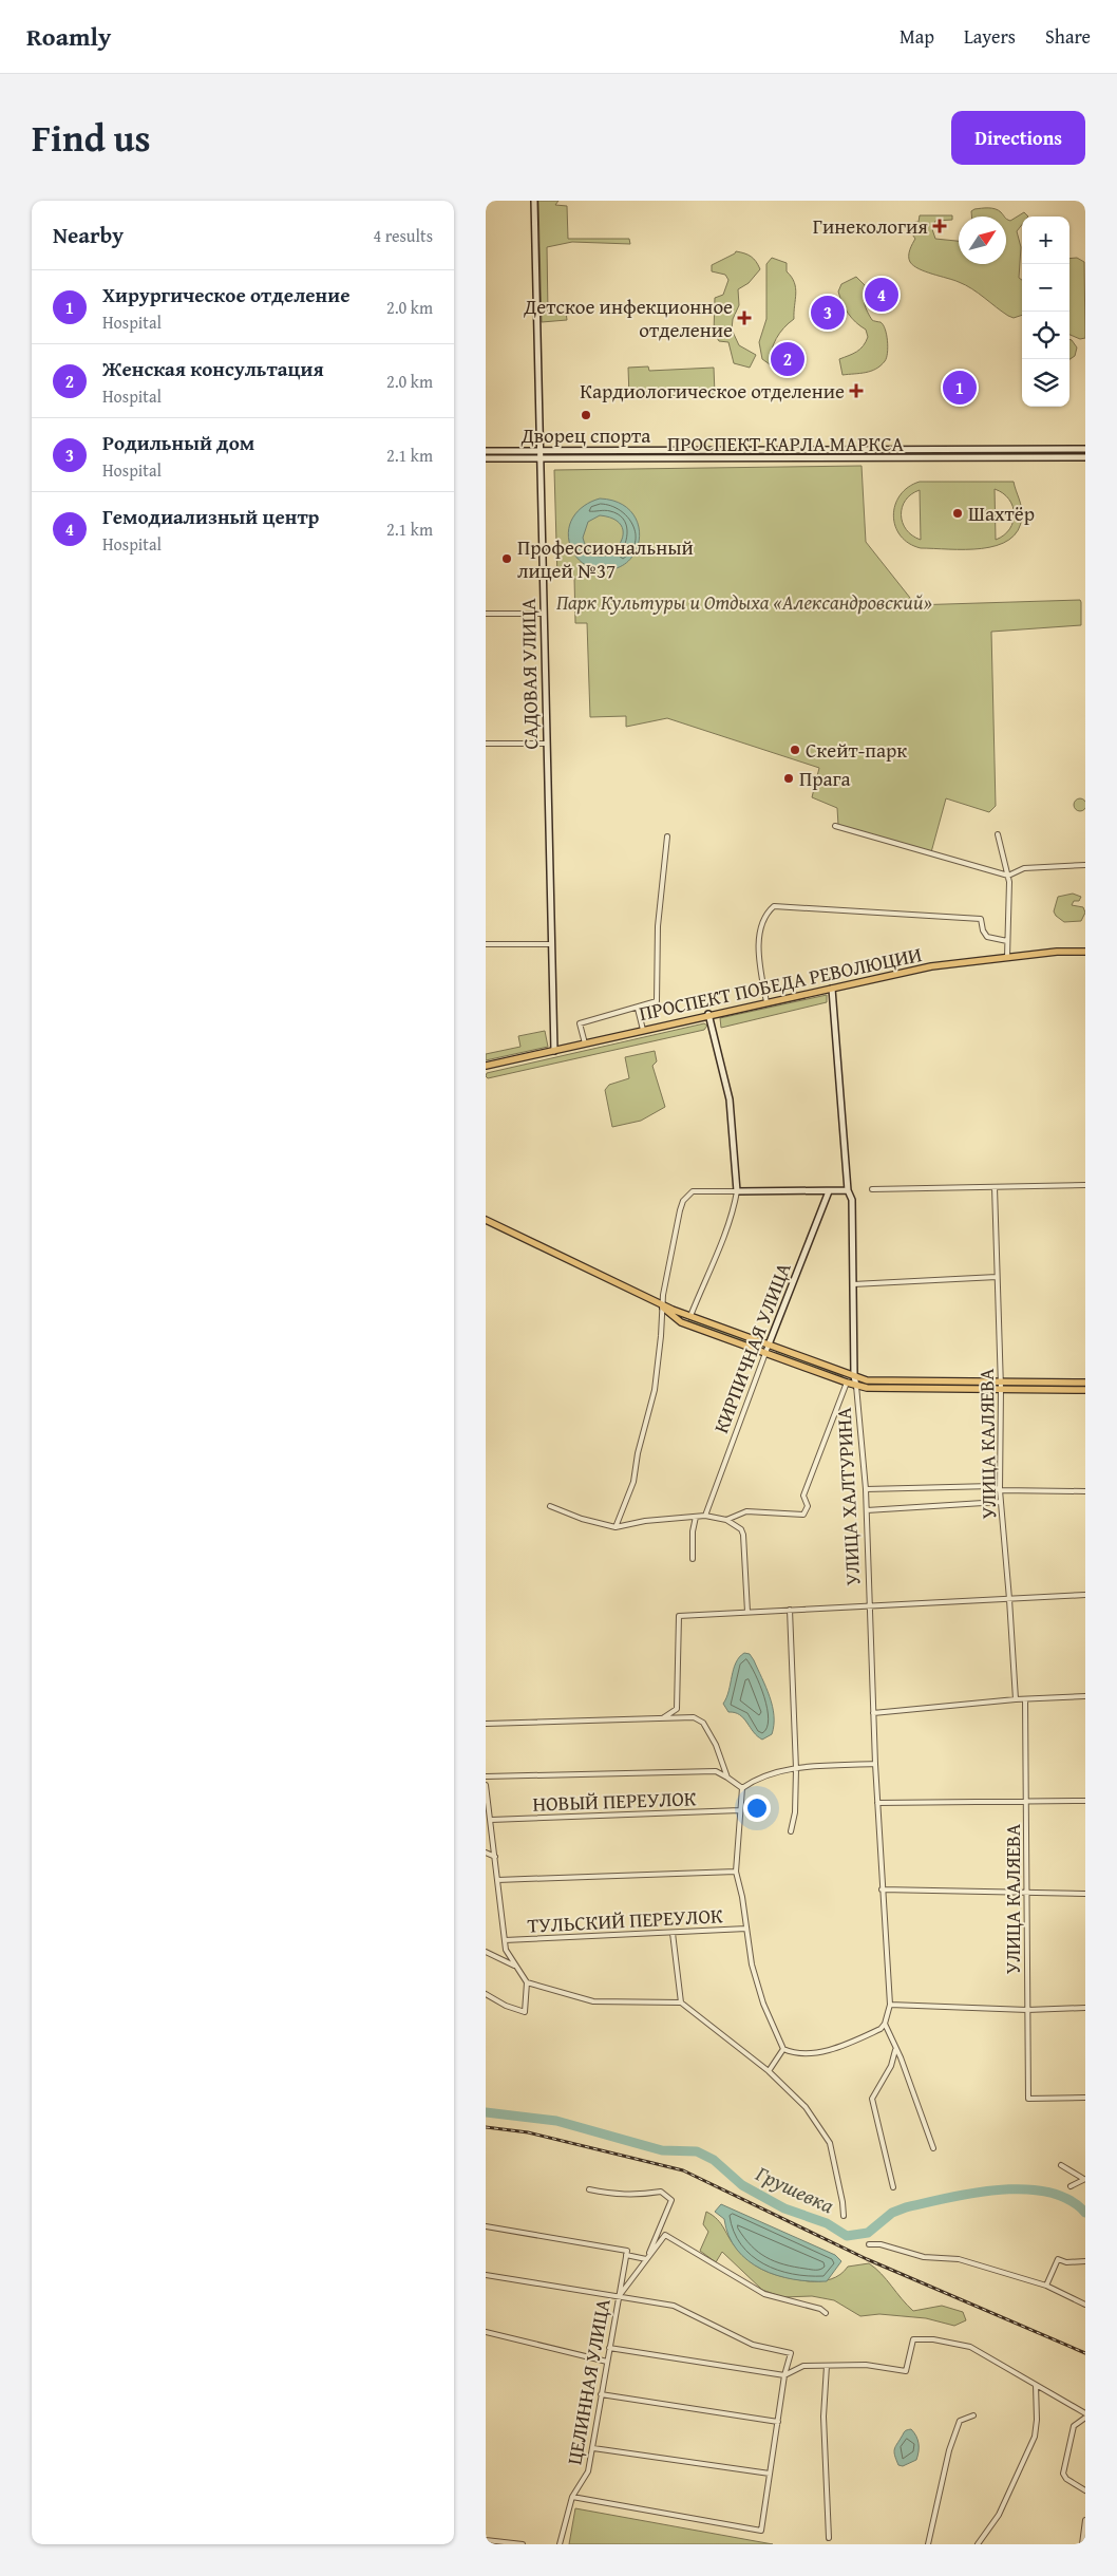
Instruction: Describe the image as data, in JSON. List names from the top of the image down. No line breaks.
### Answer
{"streets":{"main road":["ПРОСПЕКТ ПОБЕДА РЕВОЛЮЦИИ"],"street":["ПРОСПЕКТ КАРЛА МАРКСА","САДОВАЯ УЛИЦА","КИРПИЧНАЯ УЛИЦА","УЛИЦА КАЛЯЕВА","УЛИЦА ХАЛТУРИНА","НОВЫЙ ПЕРЕУЛОК","ТУЛЬСКИЙ ПЕРЕУЛОК","ЦЕЛИННАЯ УЛИЦА"]},"crossings":[["ПРОСПЕКТ КАРЛА МАРКСА","САДОВАЯ УЛИЦА"],["САДОВАЯ УЛИЦА","ПРОСПЕКТ ПОБЕДА РЕВОЛЮЦИИ"],["ПРОСПЕКТ ПОБЕДА РЕВОЛЮЦИИ","УЛИЦА ХАЛТУРИНА"]],"water":["Грушевка"],"parks":["Парк Культуры и Отдыха «Александровский»"],"places":{"health":["Гинекология","Детское инфекционное отделение","Кардиологическое отделение"],"other":["Дворец спорта","Шахтёр","Профессиональный лицей №37","Скейт-парк","Прага"]},"north":"top right","page":{"header":"Roamly","nav":["Map","Layers","Share"],"title":"Find us","buttons":"Directions","heading":["Nearby","4 results"],"map_buttons":["+","−"],"list":[{"mark":"1","name":"Хирургическое отделение","note":"Hospital","value":"2.0 km"},{"mark":"2","name":"Женская консультация","note":"Hospital","value":"2.0 km"},{"mark":"3","name":"Родильный дом","note":"Hospital","value":"2.1 km"},{"mark":"4","name":"Гемодиализный центр","note":"Hospital","value":"2.1 km"}],"pins":["4","3","2","1"]}}
